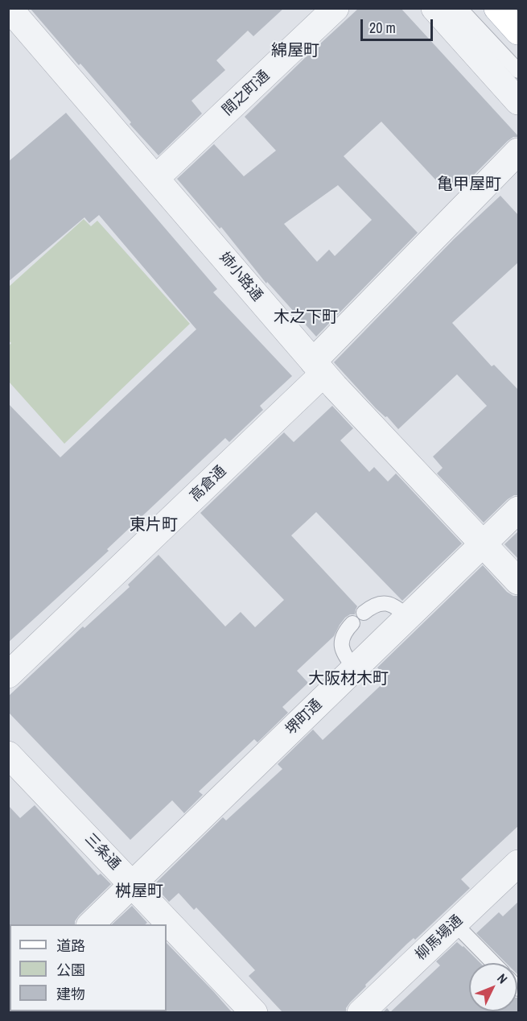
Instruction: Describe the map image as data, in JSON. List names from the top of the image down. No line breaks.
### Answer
{"streets":{"street":["間之町通","姉小路通","高倉通","堺町通","三条通","柳馬場通"]},"crossings":[["間之町通","姉小路通"],["姉小路通","高倉通"],["姉小路通","堺町通"],["堺町通","三条通"]],"districts":["綿屋町","亀甲屋町","木之下町","東片町","大阪材木町","桝屋町"],"legend":["道路","公園","建物"],"scale_bar":"20 m","north":"top right"}
